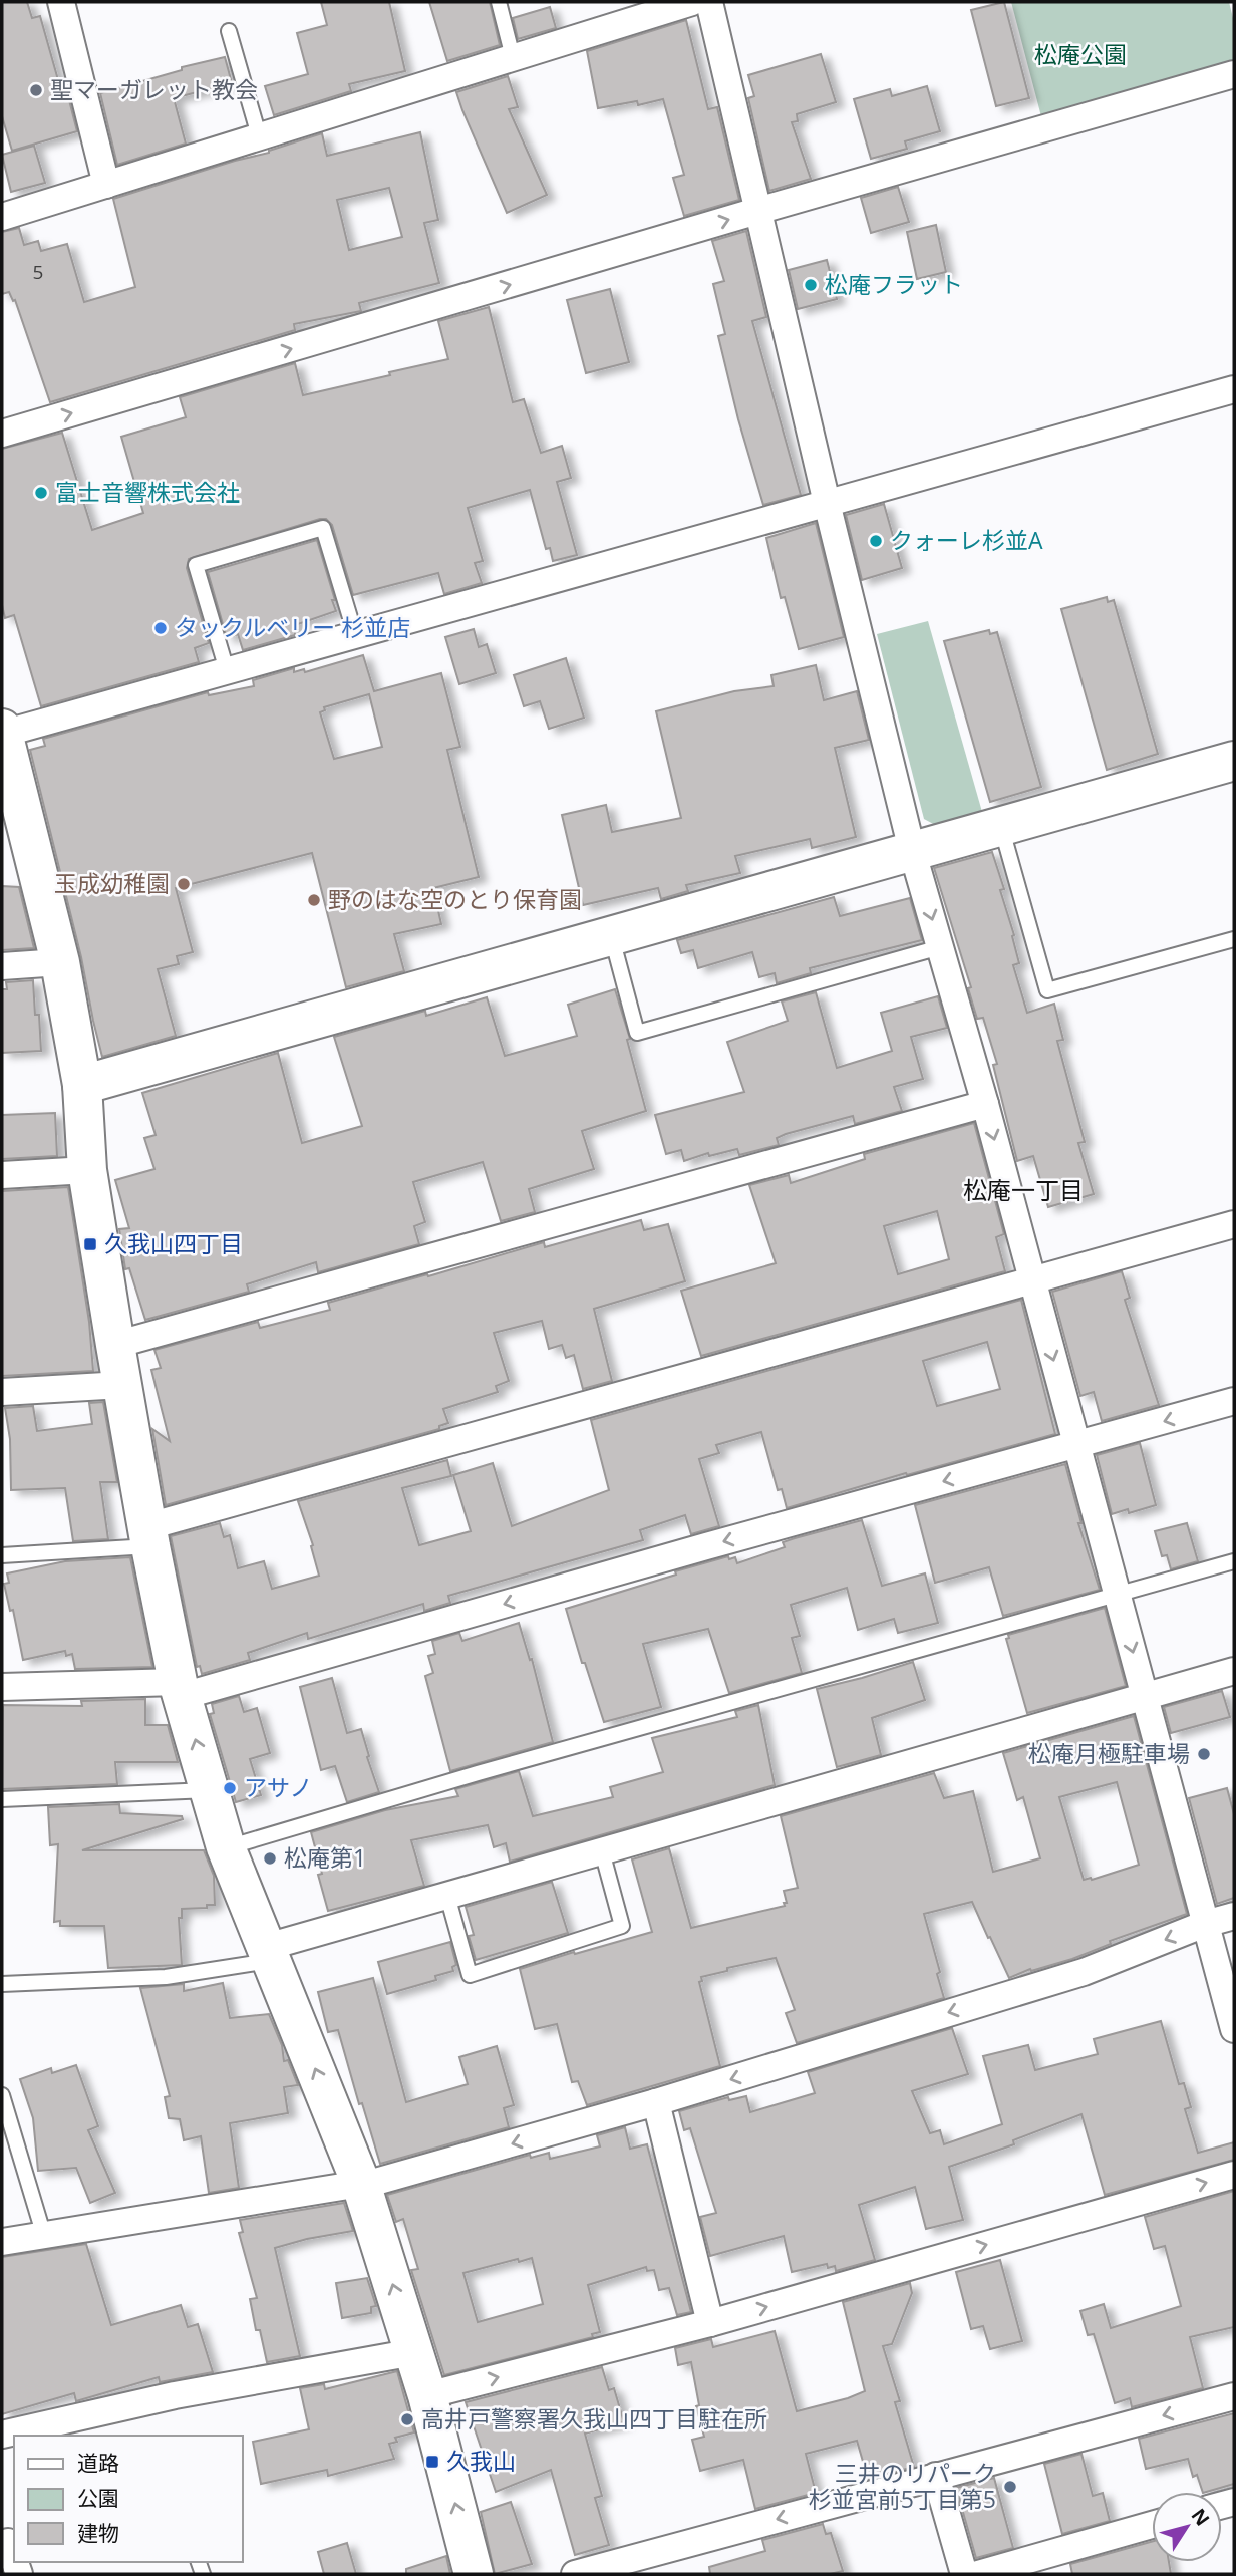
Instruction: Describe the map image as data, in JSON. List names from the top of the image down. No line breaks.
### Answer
{"districts":["松庵一丁目"],"parks":["松庵公園"],"places":{"other":["聖マーガレット教会","松庵フラット","富士音響株式会社","クォーレ杉並A","タックルベリー 杉並店","玉成幼稚園","野のはな空のとり保育園","松庵月極駐車場","アサノ","松庵第1","高井戸警察署久我山四丁目駐在所","三井のリパーク 杉並宮前5丁目第5"],"transit":["久我山四丁目","久我山"]},"house_numbers":["5"],"legend":["道路","公園","建物"],"north":"top right"}
